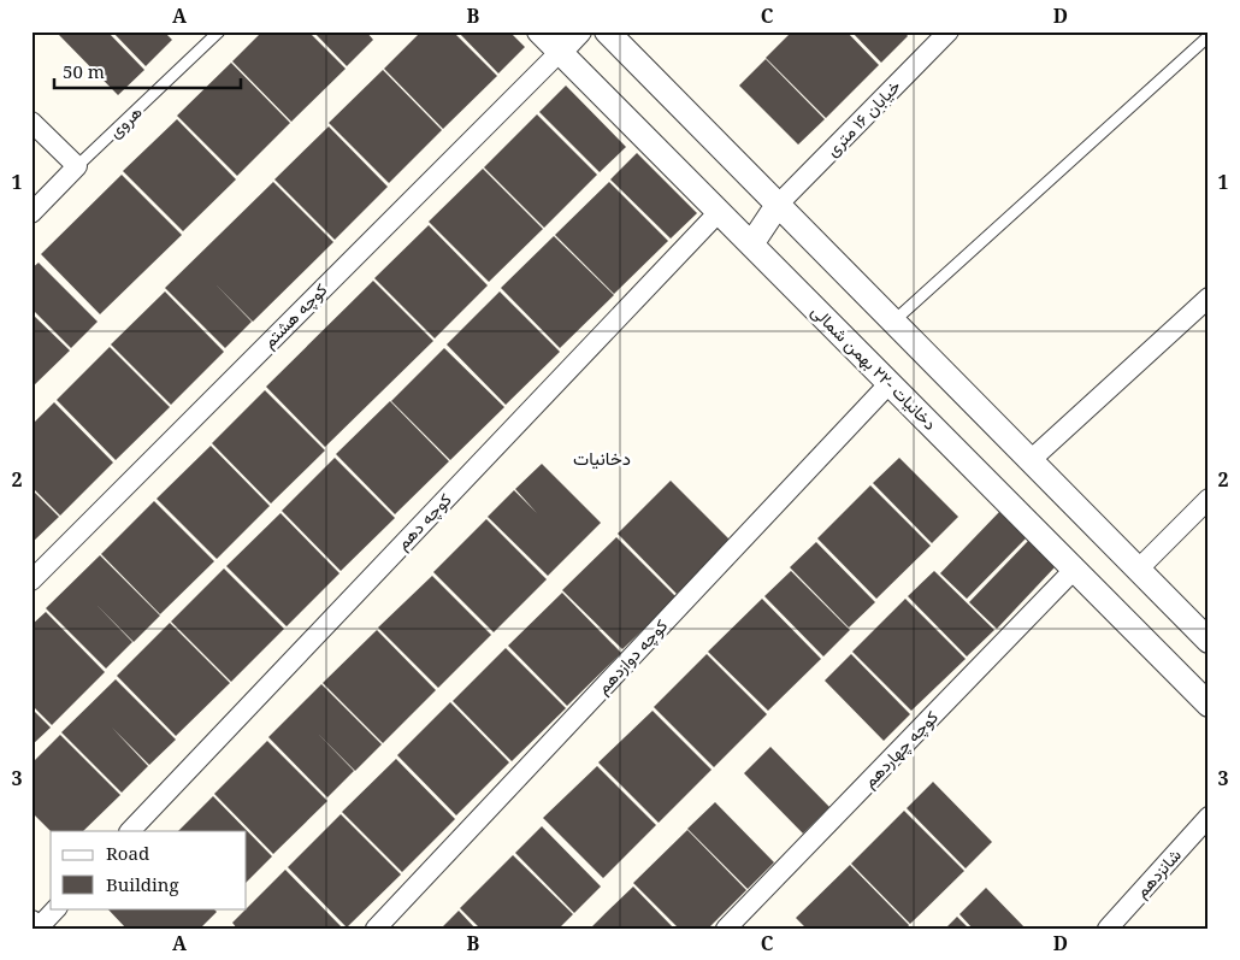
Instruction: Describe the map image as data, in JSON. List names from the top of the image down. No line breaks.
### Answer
{"streets":{"street":["خیابان ۱۶ متری","هروی","کوچه هشتم","دخانیات -۲۲ بهمن شمالی","کوچه دهم","کوچه دوازدهم","کوچه چهاردهم","شانزدهم"]},"crossings":[["کوچه هشتم","دخانیات -۲۲ بهمن شمالی"],["دخانیات -۲۲ بهمن شمالی","کوچه دهم"],["دخانیات -۲۲ بهمن شمالی","کوچه دوازدهم"],["دخانیات -۲۲ بهمن شمالی","کوچه چهاردهم"]],"districts":["دخانیات"],"legend":["Road","Building"],"scale_bar":"50 m","grid":{"columns":["A","B","C","D"],"rows":["1","2","3"]}}
